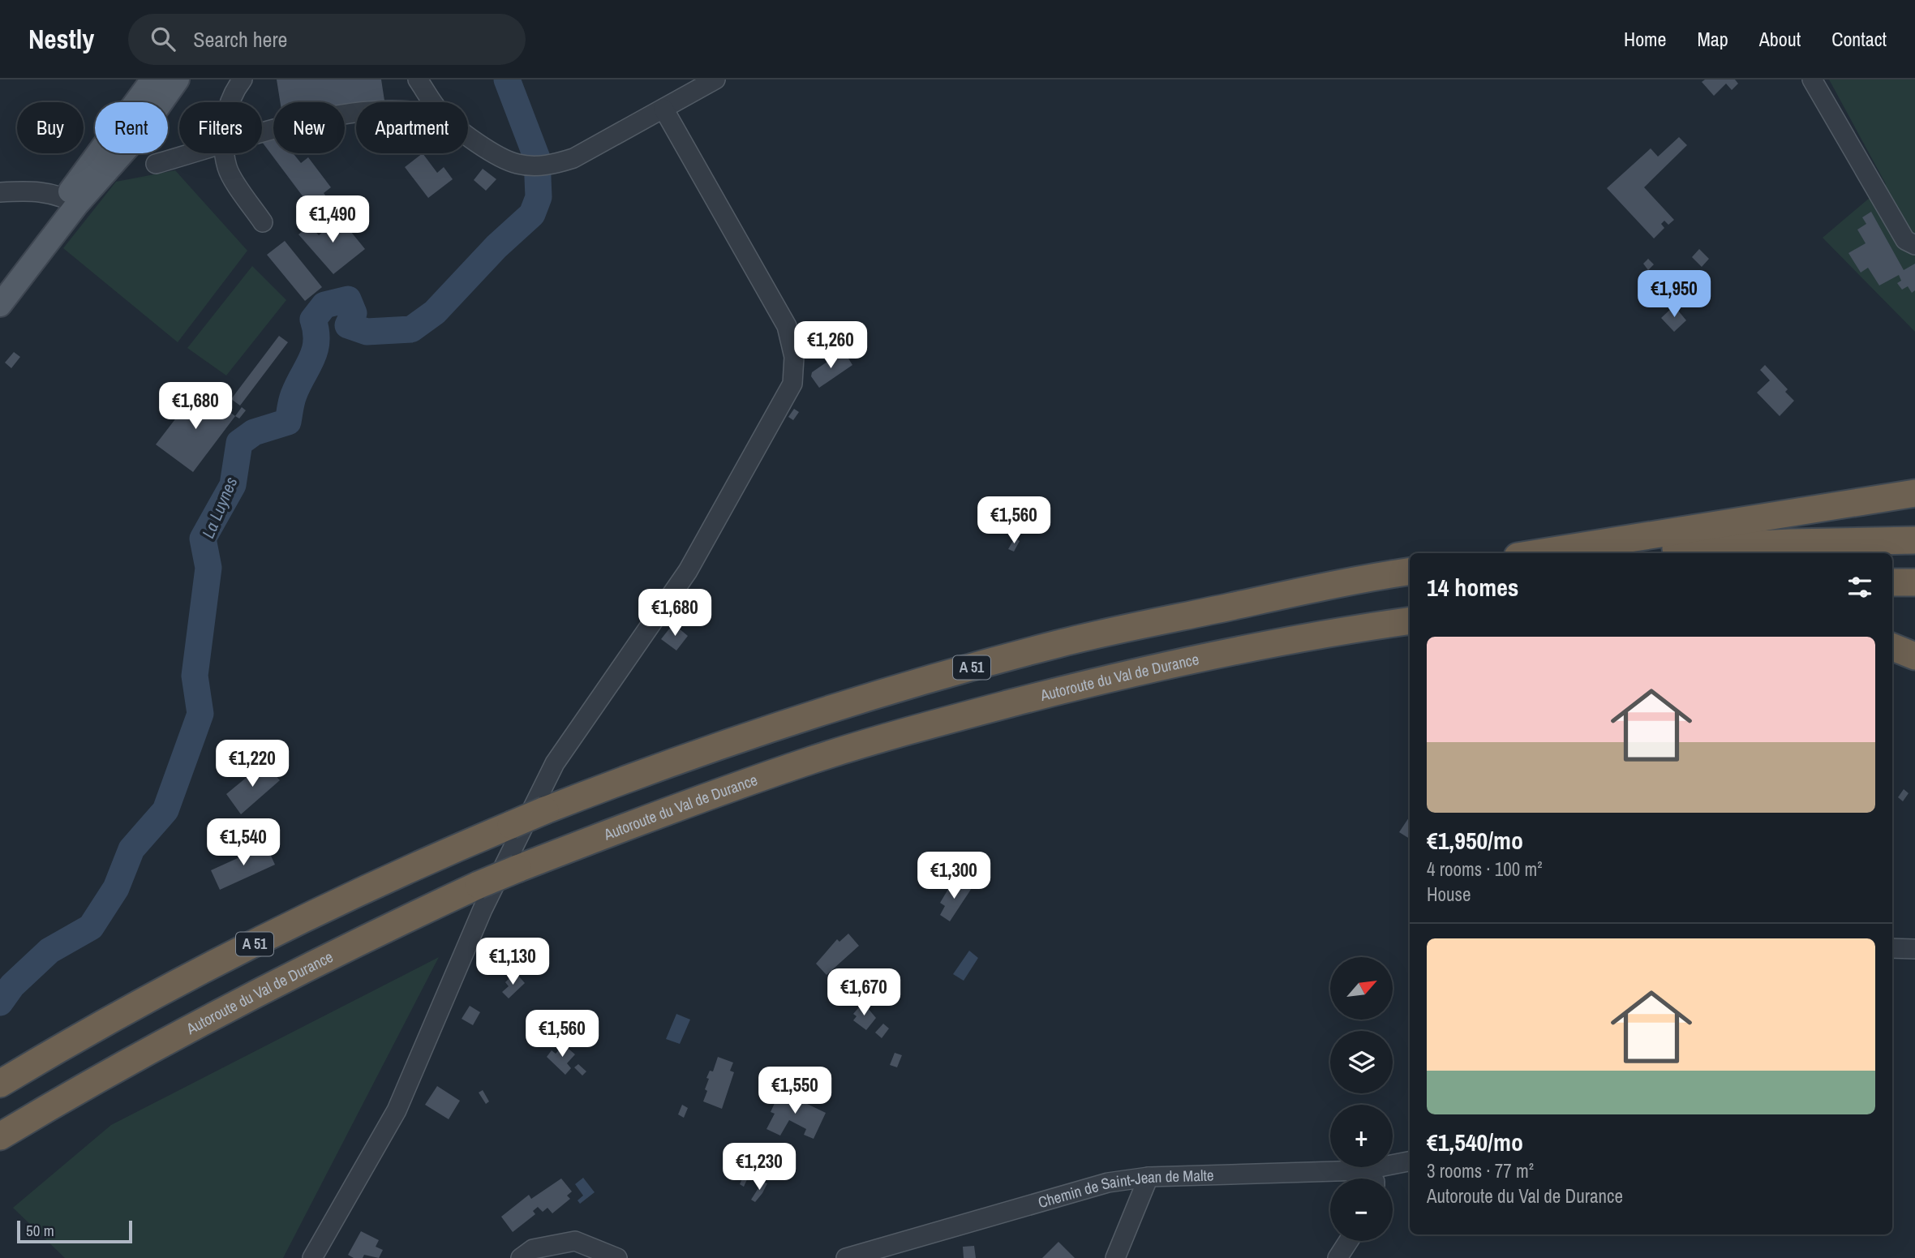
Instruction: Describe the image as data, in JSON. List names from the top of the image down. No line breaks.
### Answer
{"streets":{"highway":["A 51","Autoroute du Val de Durance"],"street":["Chemin de Saint-Jean de Malte"]},"water":["La Luynes"],"scale_bar":"50 m","north":"top right","page":{"header":"Nestly","search":"Search here","nav":["Home","Map","About","Contact"],"chip":["Buy","Rent","Filters","New","Apartment"],"price":["€1,490","€1,950","€1,260","€1,680","€1,560","€1,680","€1,220","€1,540","€1,300","€1,130","€1,670","€1,560","€1,550","€1,230"],"heading":"14 homes","list":[{"name":"€1,950/mo","note":"4 rooms · 100 m² · House"},{"name":"€1,540/mo","note":"3 rooms · 77 m² · Autoroute du Val de Durance"}],"map_buttons":["+","−"],"scale":"50 m"}}
